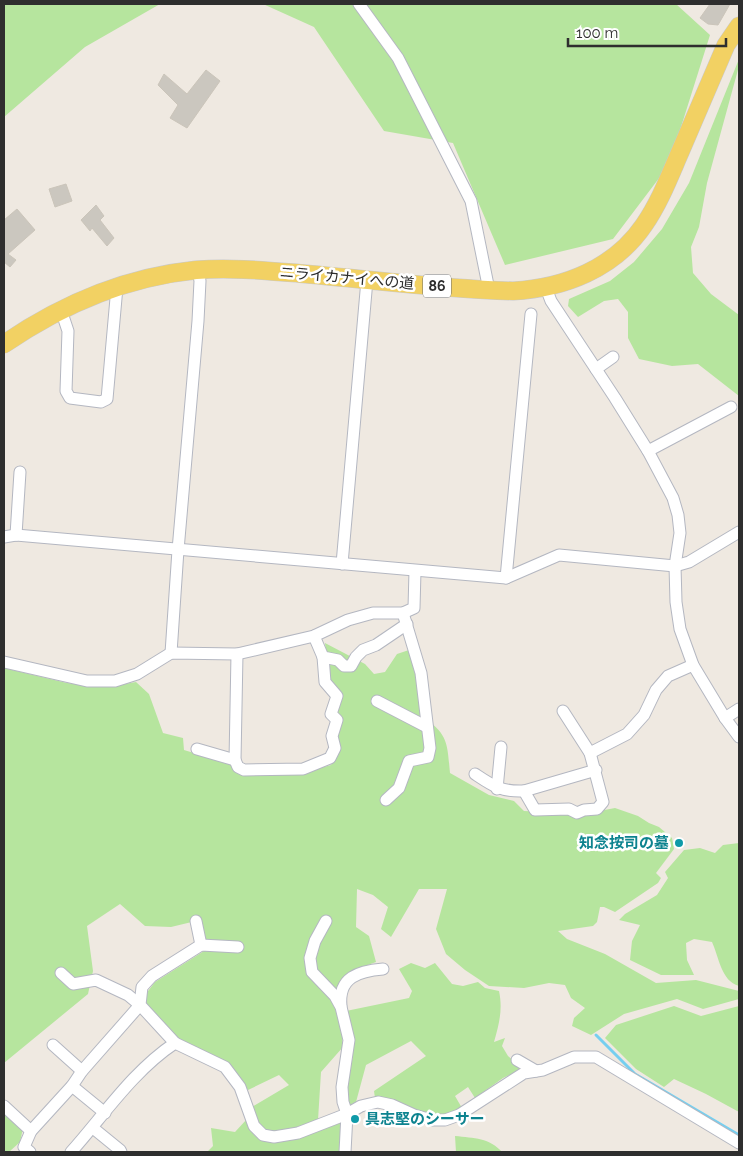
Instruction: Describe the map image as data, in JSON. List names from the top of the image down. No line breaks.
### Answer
{"streets":{"main road":["ニライカナイへの道","86"]},"places":["知念按司の墓","具志堅のシーサー"],"scale_bar":"100 m"}
